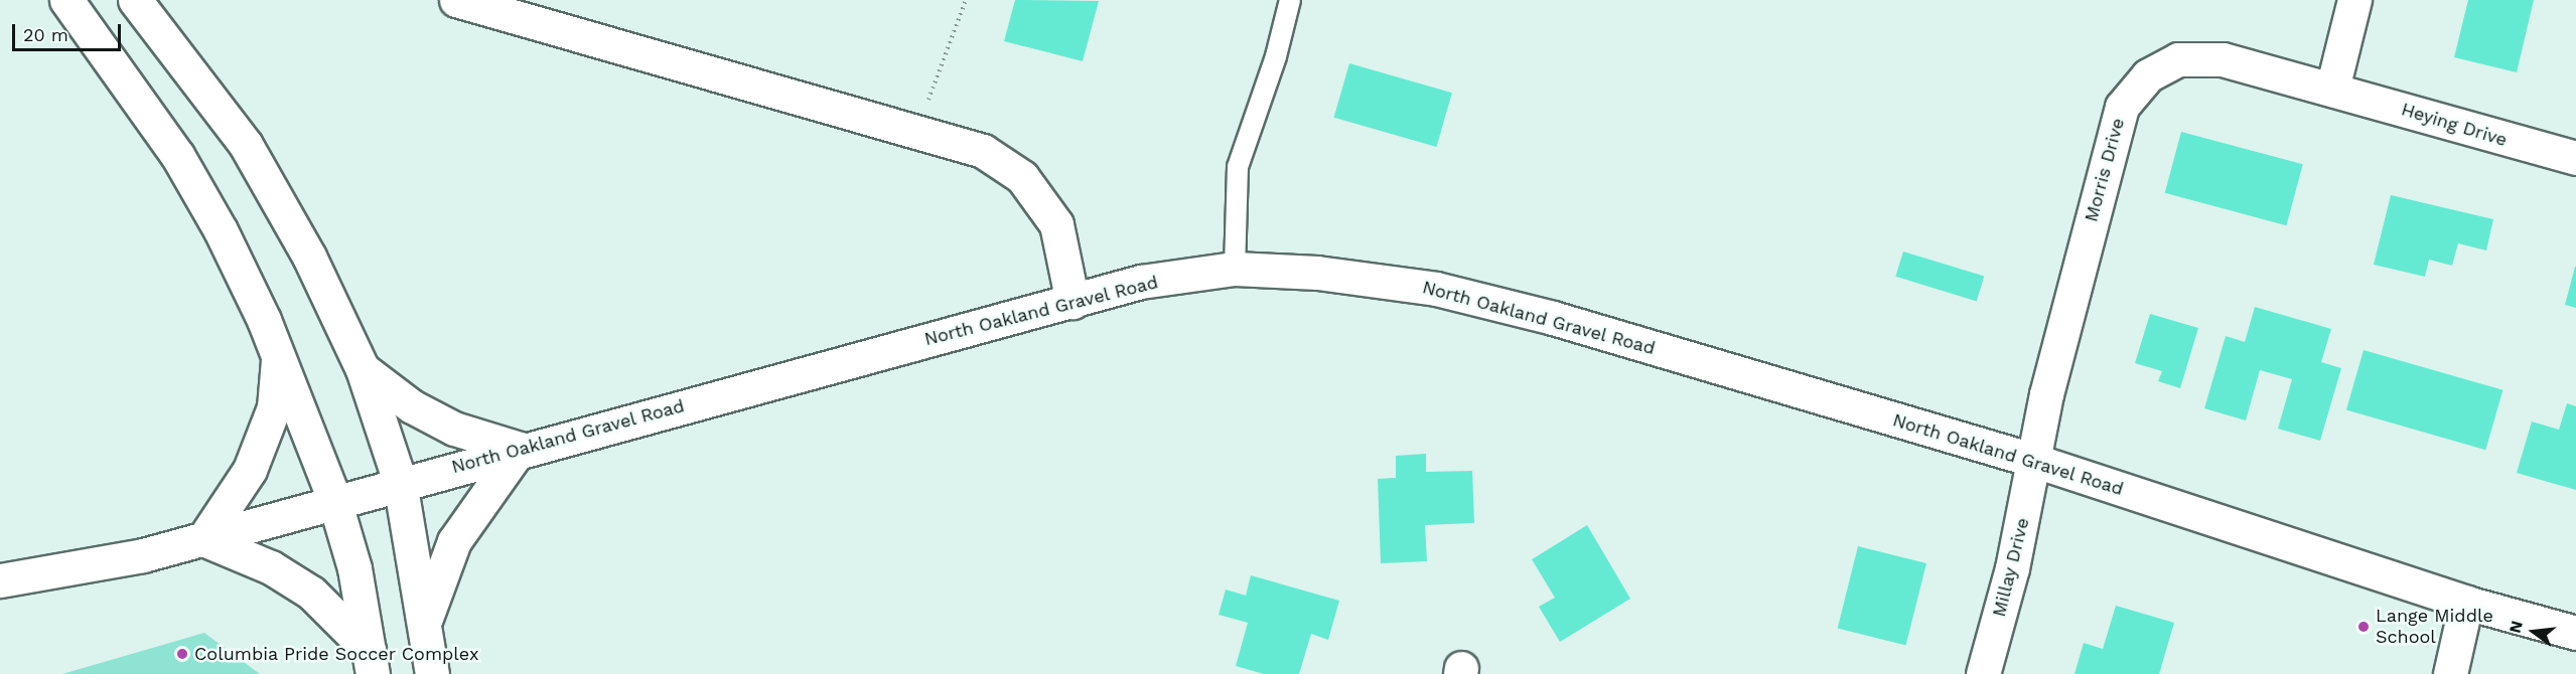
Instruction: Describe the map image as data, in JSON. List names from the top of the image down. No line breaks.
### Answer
{"streets":{"street":["Heying Drive","Morris Drive","North Oakland Gravel Road","Millay Drive"]},"crossings":[["Heying Drive","Morris Drive"],["Morris Drive","North Oakland Gravel Road"],["Morris Drive","Millay Drive"],["North Oakland Gravel Road","Millay Drive"]],"places":["Lange Middle School","Columbia Pride Soccer Complex"],"scale_bar":"20 m","north":"left"}
